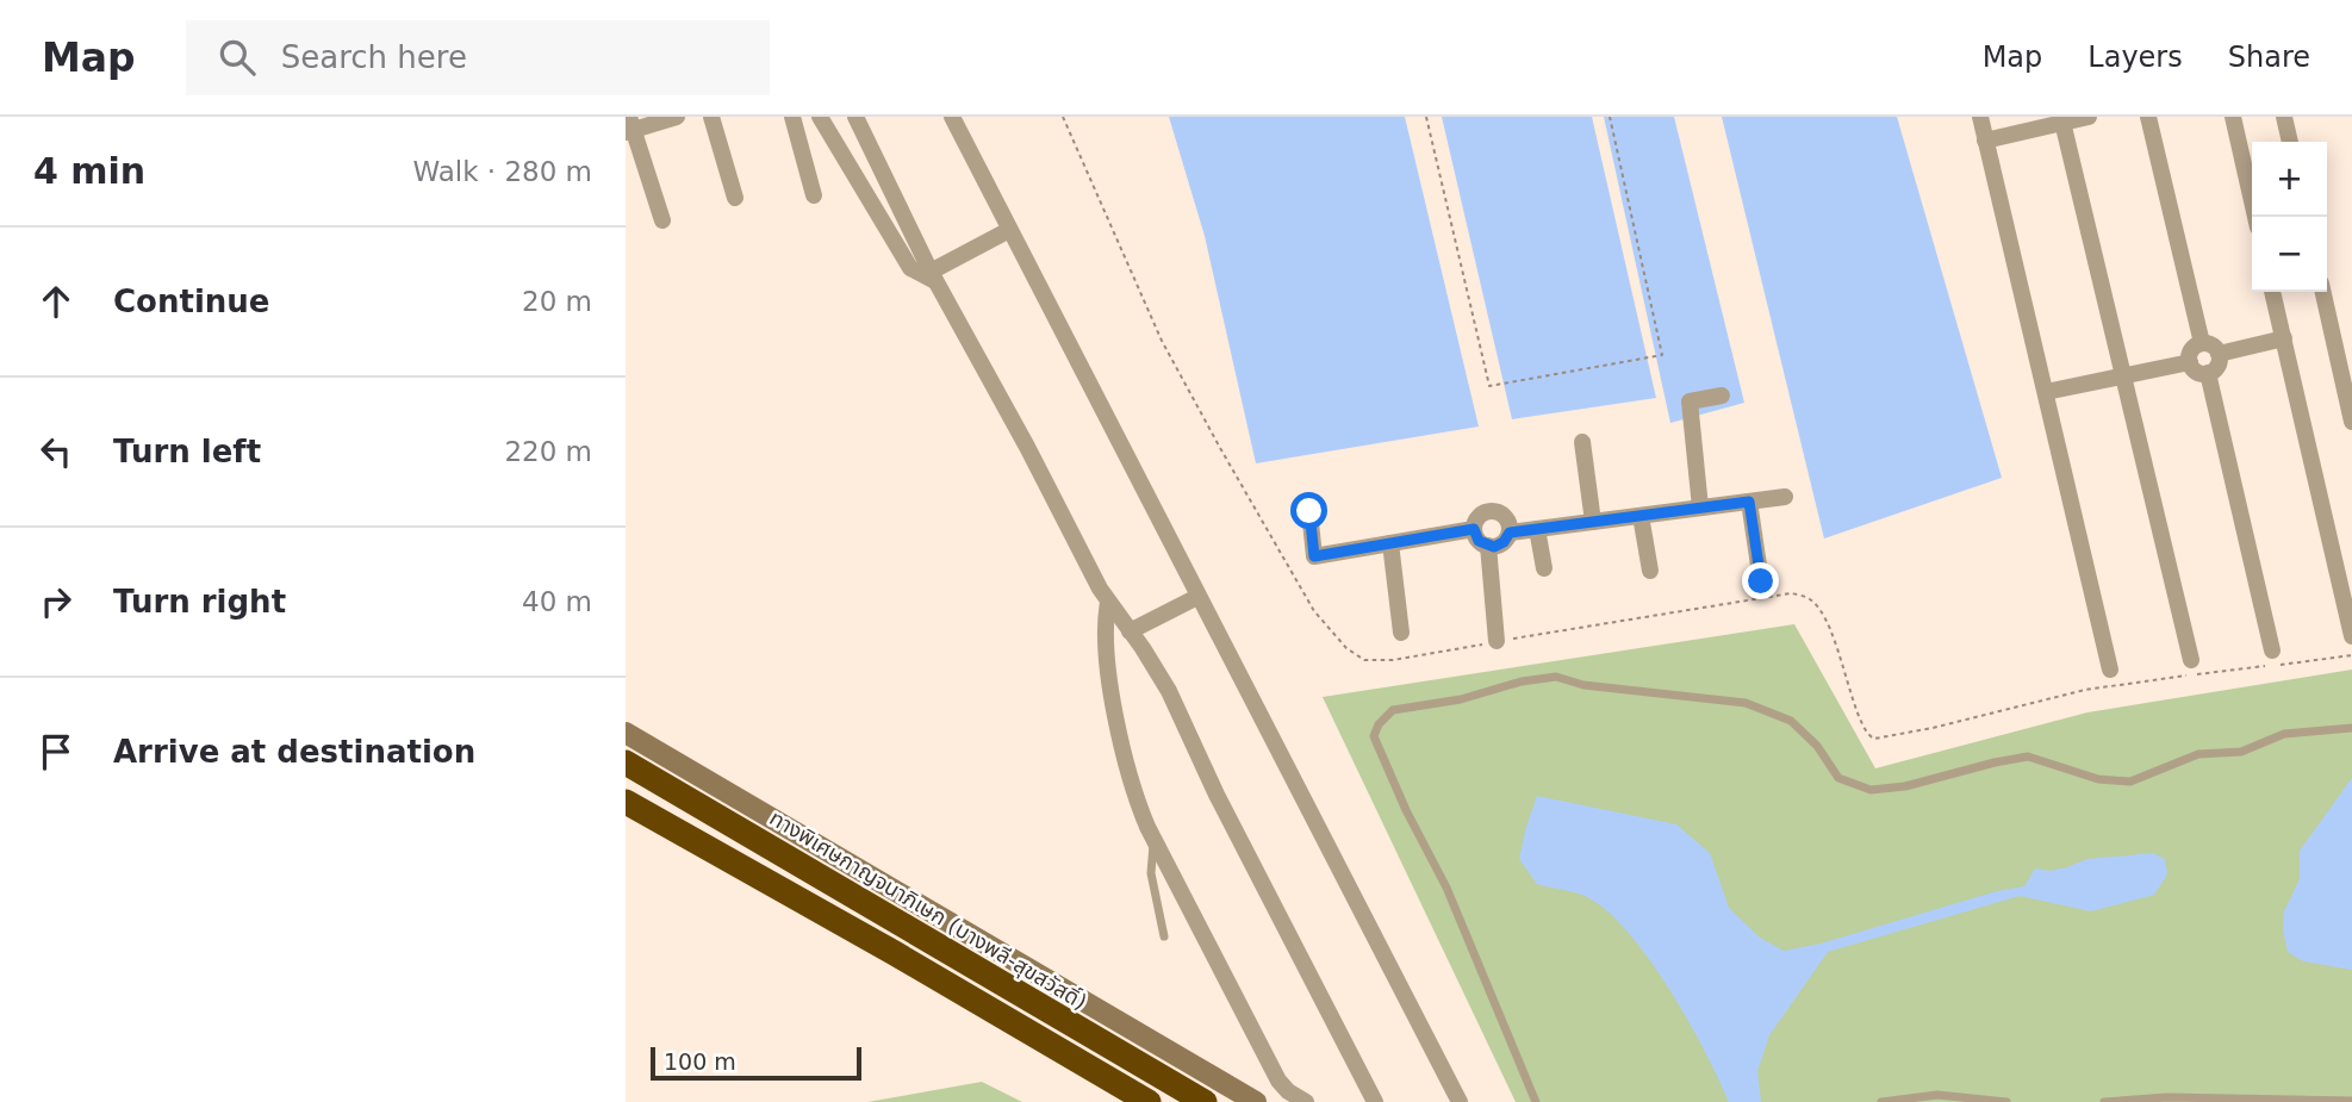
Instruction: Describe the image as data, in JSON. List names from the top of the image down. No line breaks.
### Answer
{"streets":{"highway":["ทางพิเศษกาญจนาภิเษก (บางพลี-สุขสวัสดิ์)"]},"scale_bar":"100 m","page":{"header":"Map","search":"Search here","nav":["Map","Layers","Share"],"heading":["4 min","Walk · 280 m"],"map_buttons":["+","−"],"list":[["Continue","20 m"],["Turn left","220 m"],["Turn right","40 m"],"Arrive at destination"],"scale":"100 m"}}
